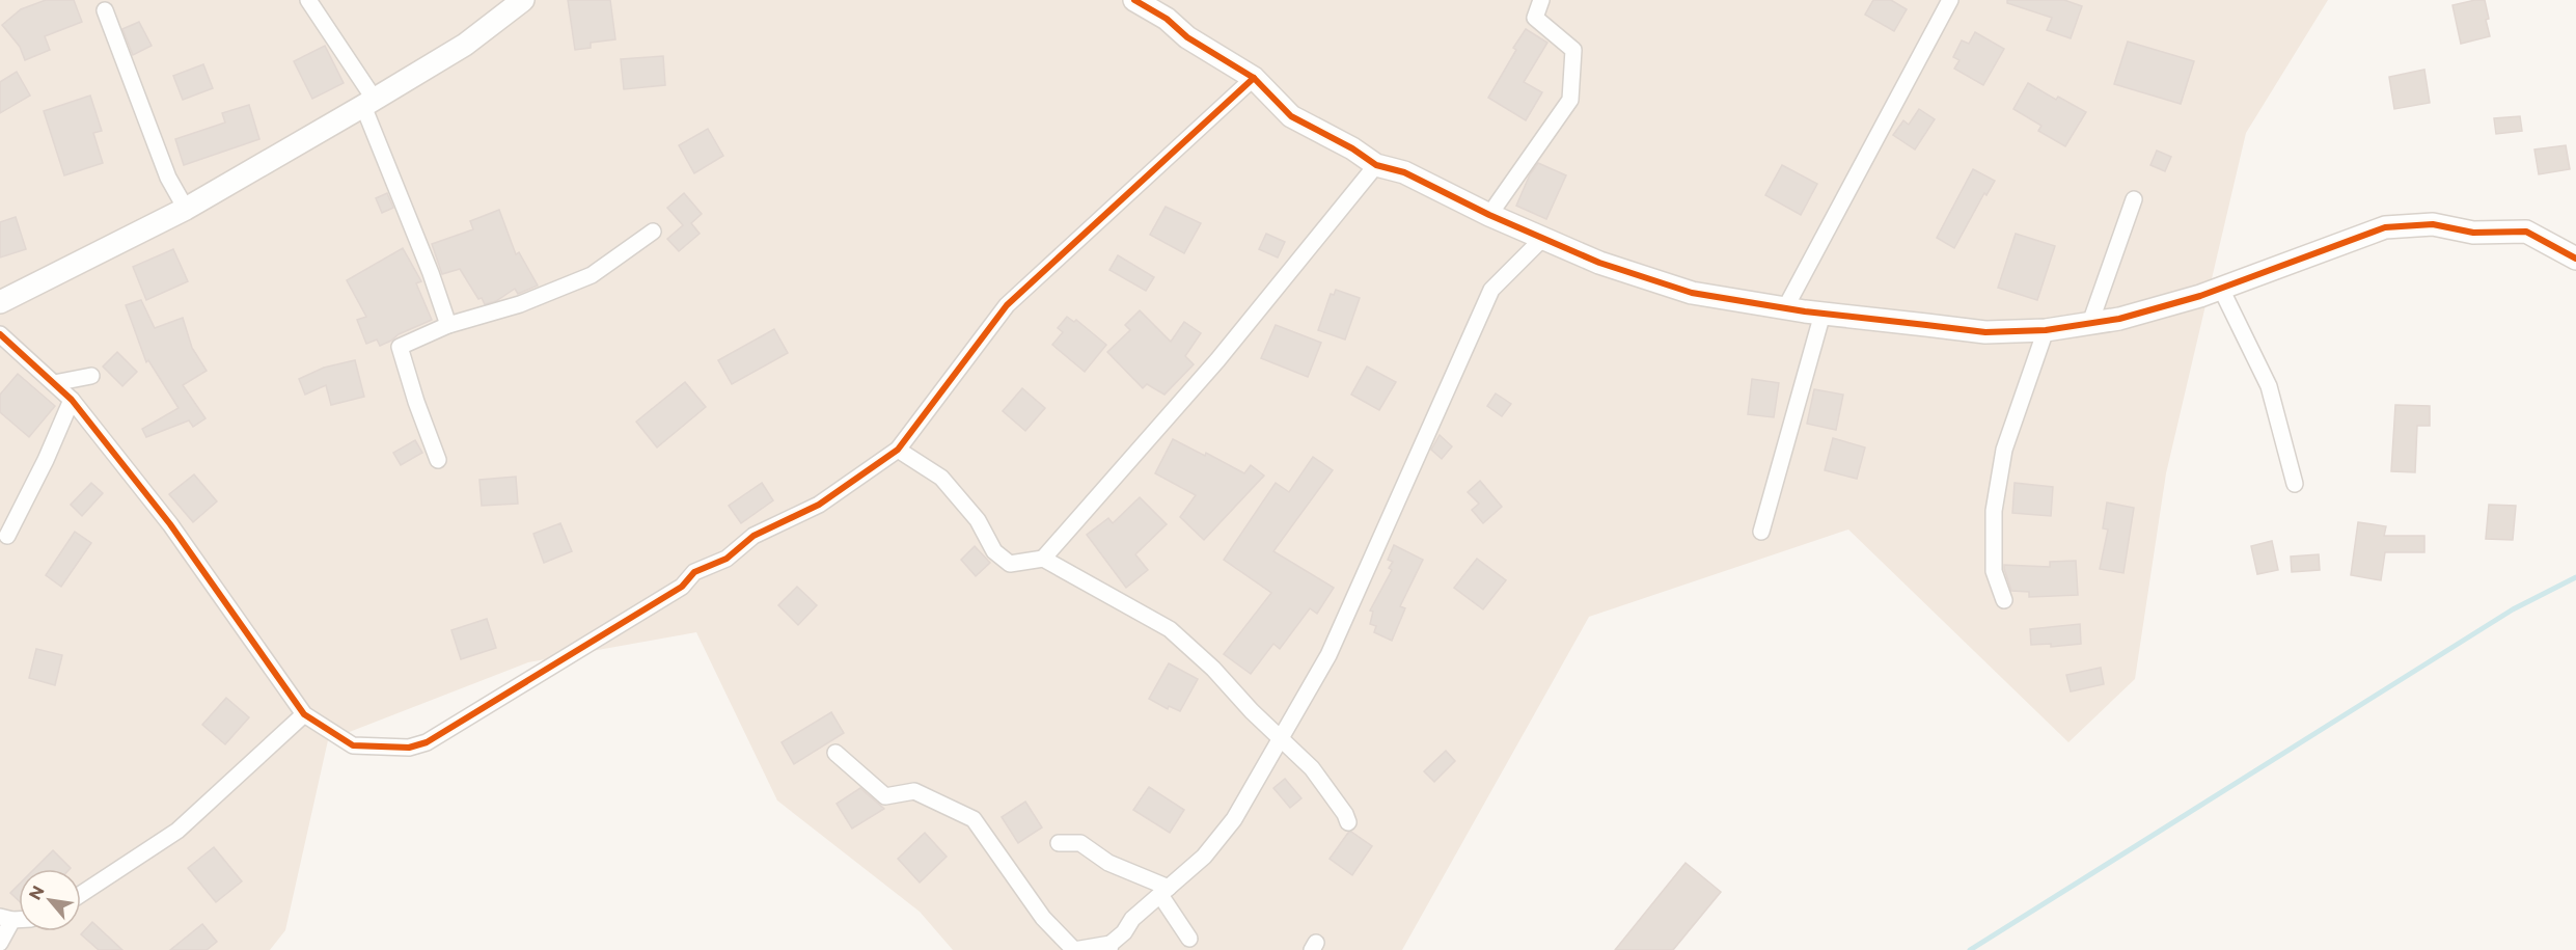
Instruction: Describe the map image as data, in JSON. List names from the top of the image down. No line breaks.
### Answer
{"north":"top left"}
